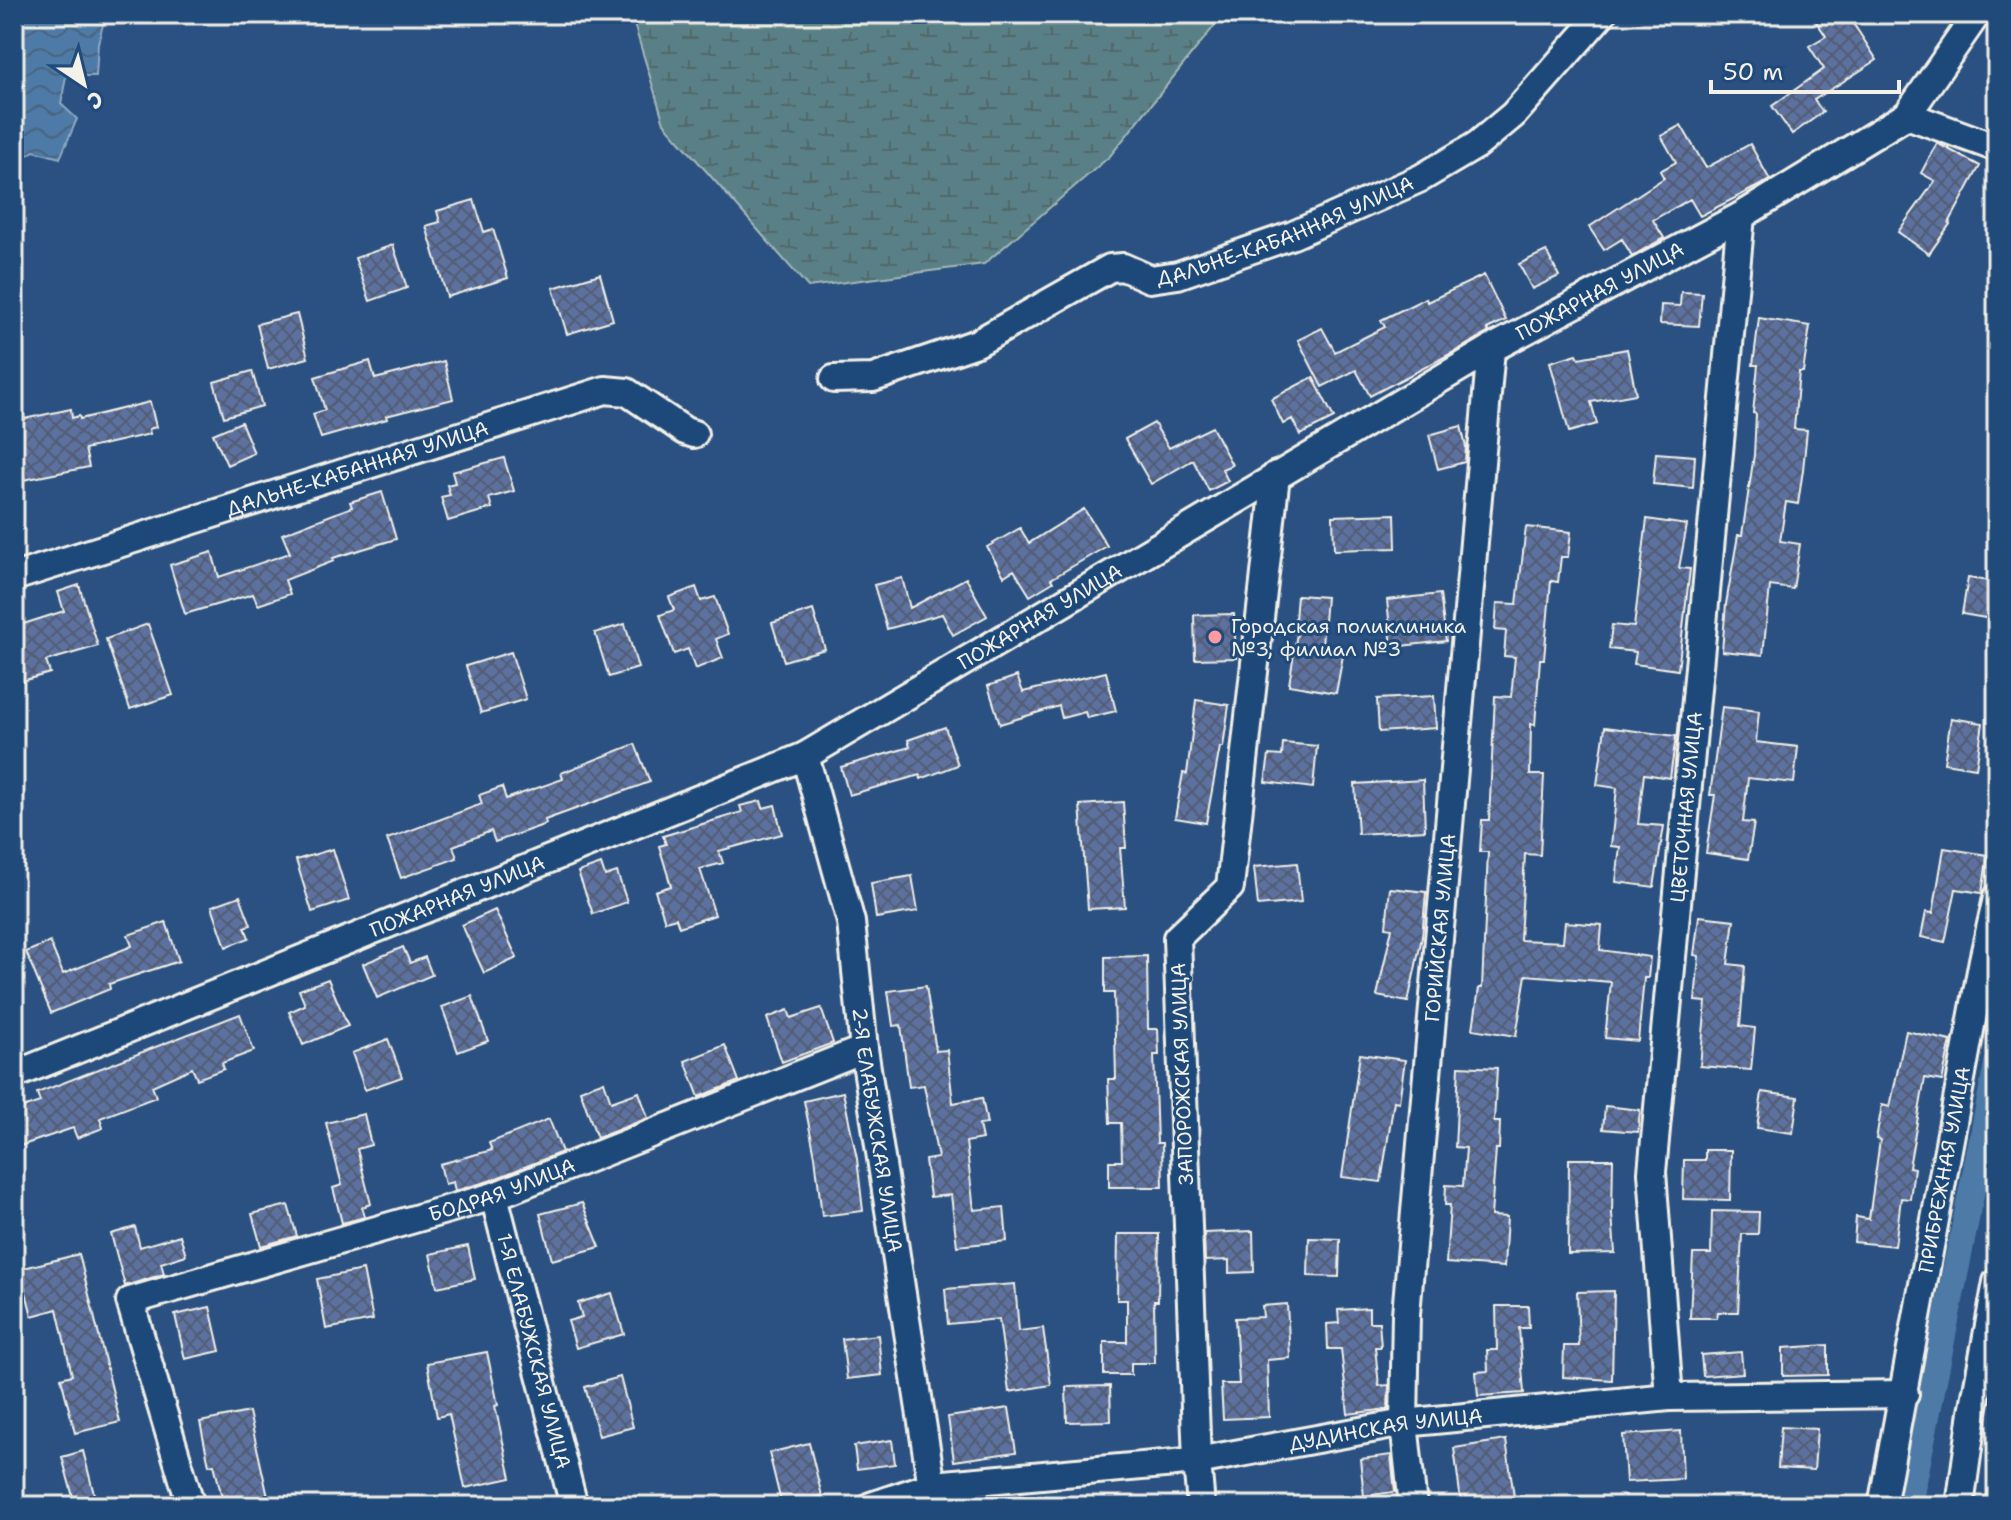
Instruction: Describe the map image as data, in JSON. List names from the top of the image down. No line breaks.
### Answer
{"streets":{"street":["ДАЛЬНЕ-КАБАННАЯ УЛИЦА","ПОЖАРНАЯ УЛИЦА","ЦВЕТОЧНАЯ УЛИЦА","ГОРИЙСКАЯ УЛИЦА","ЗАПОРОЖСКАЯ УЛИЦА","2-Я ЕЛАБУЖСКАЯ УЛИЦА","ПРИБРЕЖНАЯ УЛИЦА","БОДРАЯ УЛИЦА","1-Я ЕЛАБУЖСКАЯ УЛИЦА","ДУДИНСКАЯ УЛИЦА"]},"crossings":[["ПОЖАРНАЯ УЛИЦА","ЦВЕТОЧНАЯ УЛИЦА"],["ПОЖАРНАЯ УЛИЦА","ГОРИЙСКАЯ УЛИЦА"],["ПОЖАРНАЯ УЛИЦА","ЗАПОРОЖСКАЯ УЛИЦА"],["ПОЖАРНАЯ УЛИЦА","2-Я ЕЛАБУЖСКАЯ УЛИЦА"],["ЦВЕТОЧНАЯ УЛИЦА","ДУДИНСКАЯ УЛИЦА"],["ГОРИЙСКАЯ УЛИЦА","ДУДИНСКАЯ УЛИЦА"],["ЗАПОРОЖСКАЯ УЛИЦА","ДУДИНСКАЯ УЛИЦА"],["2-Я ЕЛАБУЖСКАЯ УЛИЦА","БОДРАЯ УЛИЦА"],["2-Я ЕЛАБУЖСКАЯ УЛИЦА","ДУДИНСКАЯ УЛИЦА"],["ПРИБРЕЖНАЯ УЛИЦА","ДУДИНСКАЯ УЛИЦА"],["БОДРАЯ УЛИЦА","1-Я ЕЛАБУЖСКАЯ УЛИЦА"]],"places":["Городская поликлиника №3, филиал №3"],"scale_bar":"50 m","north":"bottom right"}
